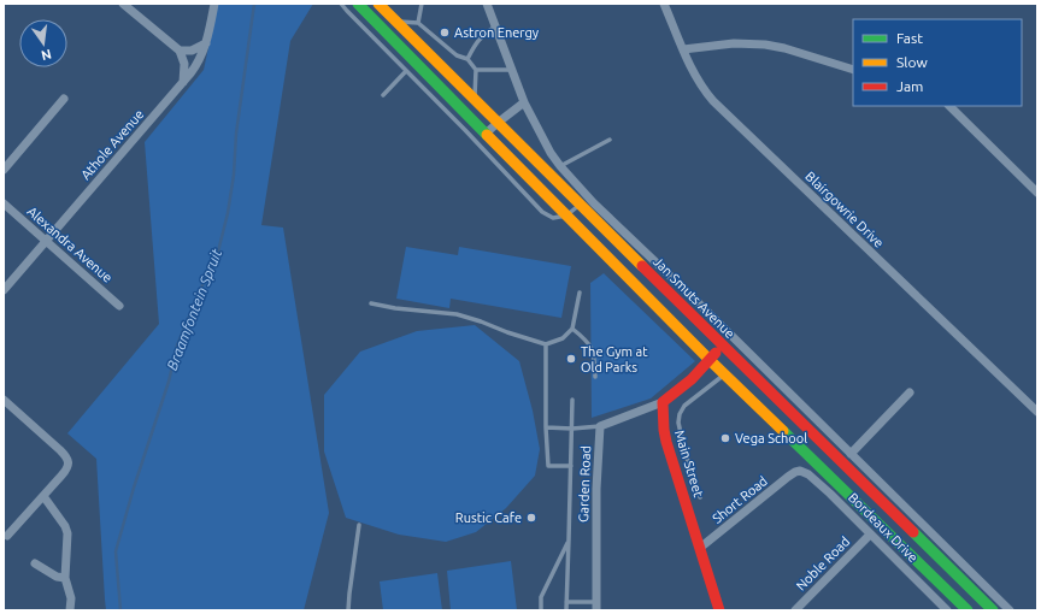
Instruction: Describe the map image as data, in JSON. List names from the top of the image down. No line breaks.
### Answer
{"streets":{"main road":["Jan Smuts Avenue","Main Street"],"street":["Athole Avenue","Blairgowrie Drive","Alexandra Avenue","Garden Road","Short Road","Bordeaux Drive","Noble Road"]},"crossings":[["Athole Avenue","Alexandra Avenue"],["Main Street","Short Road"],["Short Road","Bordeaux Drive"],["Bordeaux Drive","Noble Road"]],"water":["Braamfontein Spruit"],"places":["Astron Energy","The Gym at Old Parks","Vega School","Rustic Cafe"],"legend":["Fast","Slow","Jam"],"north":"bottom"}
